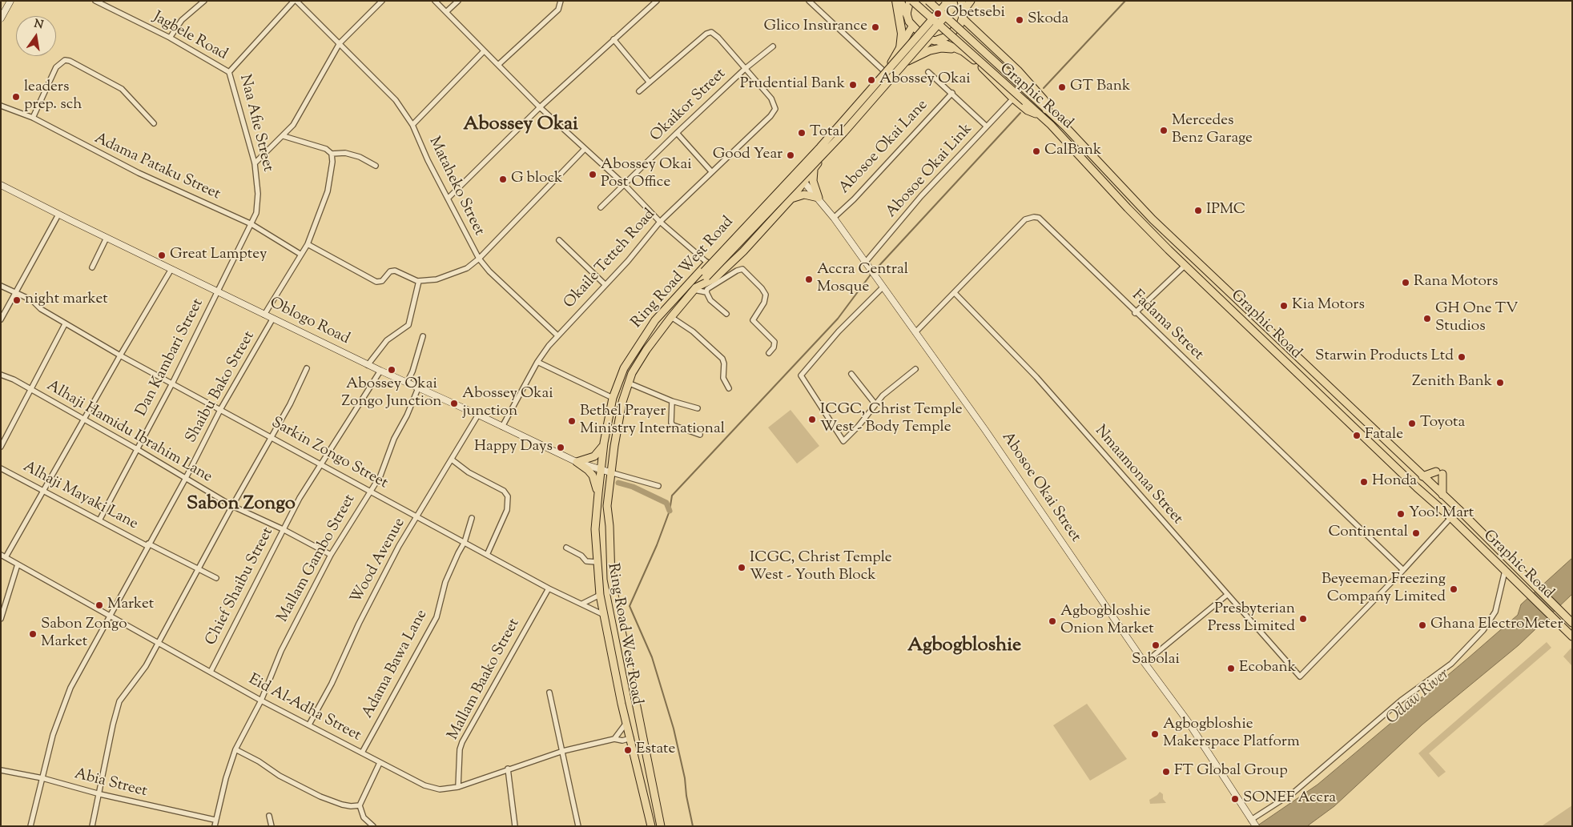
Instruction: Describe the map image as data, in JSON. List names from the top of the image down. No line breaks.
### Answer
{"streets":{"main road":["Graphic Road","Ring Road West Road"],"street":["Jagbele Road","Okaikor Street","Naa Afie Street","Abosoe Okai Lane","Adama Pataku Street","Abosoe Okai Link","Mataheko Street","Okaile Tetteh Road","Oblogo Road","Fadama Street","Dan Kambari Street","Shaibu Bako Street","Alhaji Hamidu Ibrahim Lane","Sarkin Zongo Street","Nmaamonaa Street","Abosoe Okai Street","Alhaji Mayaki Lane","Mallam Gambo Street","Wood Avenue","Chief Shaibu Street","Adama Bawa Lane","Mallam Baako Street","Eid Al-Adha Street","Abia Street"]},"crossings":[["Jagbele Road","Naa Afie Street"],["Graphic Road","Abosoe Okai Link"],["Graphic Road","Ring Road West Road"],["Okaikor Street","Okaile Tetteh Road"],["Naa Afie Street","Adama Pataku Street"],["Naa Afie Street","Mataheko Street"],["Naa Afie Street","Oblogo Road"],["Naa Afie Street","Dan Kambari Street"],["Abosoe Okai Lane","Abosoe Okai Street"],["Abosoe Okai Link","Abosoe Okai Street"],["Mataheko Street","Okaile Tetteh Road"],["Okaile Tetteh Road","Oblogo Road"],["Ring Road West Road","Oblogo Road"],["Ring Road West Road","Sarkin Zongo Street"],["Ring Road West Road","Abosoe Okai Street"],["Ring Road West Road","Eid Al-Adha Street"],["Oblogo Road","Dan Kambari Street"],["Oblogo Road","Shaibu Bako Street"],["Oblogo Road","Mallam Gambo Street"],["Oblogo Road","Wood Avenue"],["Oblogo Road","Chief Shaibu Street"],["Fadama Street","Nmaamonaa Street"],["Fadama Street","Abosoe Okai Street"],["Dan Kambari Street","Alhaji Hamidu Ibrahim Lane"],["Dan Kambari Street","Sarkin Zongo Street"],["Dan Kambari Street","Alhaji Mayaki Lane"],["Shaibu Bako Street","Alhaji Hamidu Ibrahim Lane"],["Shaibu Bako Street","Sarkin Zongo Street"],["Shaibu Bako Street","Alhaji Mayaki Lane"],["Shaibu Bako Street","Eid Al-Adha Street"],["Shaibu Bako Street","Abia Street"],["Alhaji Hamidu Ibrahim Lane","Mallam Gambo Street"],["Alhaji Hamidu Ibrahim Lane","Chief Shaibu Street"],["Sarkin Zongo Street","Mallam Gambo Street"],["Sarkin Zongo Street","Wood Avenue"],["Sarkin Zongo Street","Chief Shaibu Street"],["Sarkin Zongo Street","Adama Bawa Lane"],["Sarkin Zongo Street","Mallam Baako Street"],["Mallam Gambo Street","Eid Al-Adha Street"],["Mallam Gambo Street","Abia Street"],["Wood Avenue","Eid Al-Adha Street"],["Chief Shaibu Street","Eid Al-Adha Street"],["Adama Bawa Lane","Eid Al-Adha Street"],["Mallam Baako Street","Eid Al-Adha Street"]],"districts":["Abossey Okai","Sabon Zongo","Agbogbloshie"],"water":["Odaw River"],"places":["Obetsebi","Skoda","Glico Insurance","Abossey Okai","Prudential Bank","GT Bank","leaders prep. sch","Mercedes Benz Garage","Total","CalBank","Good Year","Abossey Okai Post Office","G block","IPMC","Great Lamptey","Accra Central Mosque","Rana Motors","night market","Kia Motors","GH One TV Studios","Starwin Products Ltd","Abossey Okai Zongo Junction","Zenith Bank","Abossey Okai junction","ICGC, Christ Temple West - Body Temple","Bethel Prayer Ministry International","Toyota","Fatale","Happy Days","Honda","Yoo! Mart","Continental","ICGC, Christ Temple West - Youth Block","Beyeeman Freezing Company Limited","Market","Presbyterian Press Limited","Agbogbloshie Onion Market","Ghana ElectroMeter","Sabon Zongo Market","Sabolai","Ecobank","Agbogbloshie Makerspace Platform","Estate","FT Global Group","SONEF Accra"],"north":"top"}
